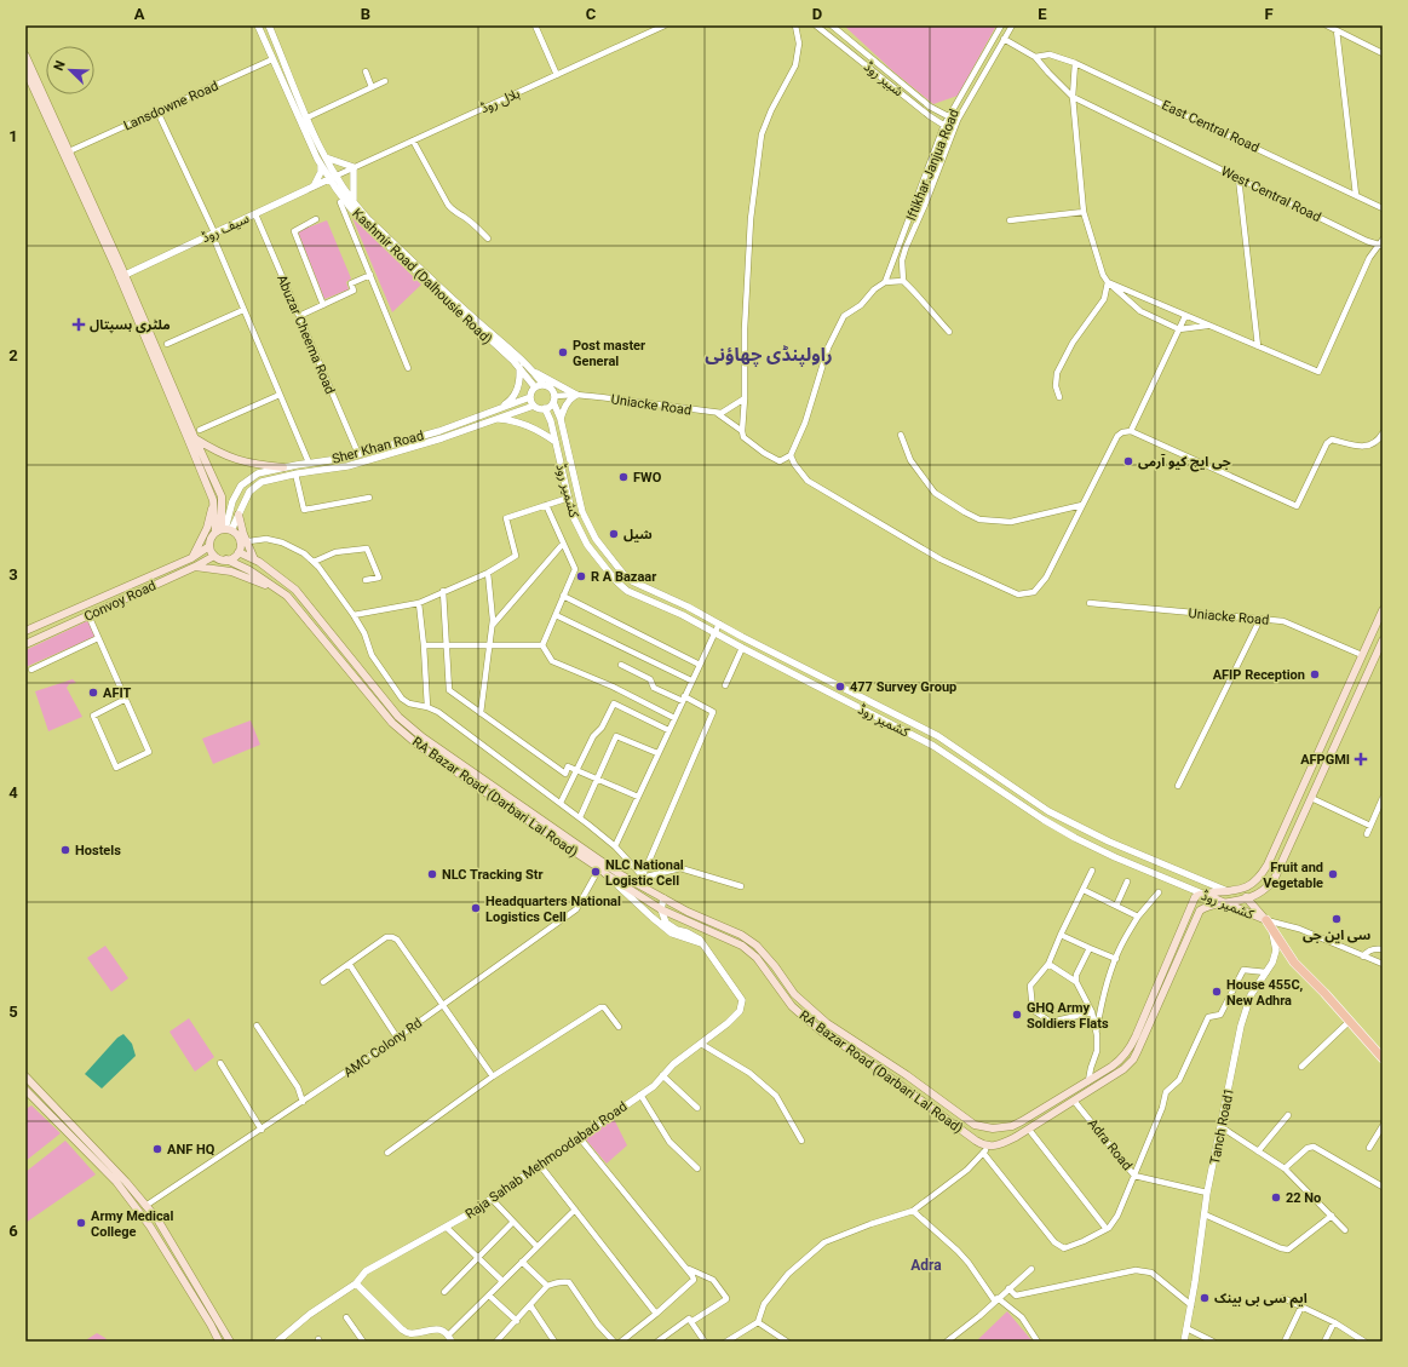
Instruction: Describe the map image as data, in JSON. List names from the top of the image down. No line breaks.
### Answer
{"streets":{"main road":["کشمیر روڈ","Convoy Road","RA Bazar Road (Darbari Lal Road)"],"street":["شبیر روڈ","ہلال روڈ","Lansdowne Road","East Central Road","Iftikhar Janjua Road","West Central Road","سیف روڈ","Kashmir Road (Dalhousie Road)","Abuzar Cheema Road","Uniacke Road","Sher Khan Road","AMC Colony Rd","Tanch Road1","Adra Road","Raja Sahab Mehmoodabad Road"]},"crossings":[["شبیر روڈ","Iftikhar Janjua Road"],["ہلال روڈ","سیف روڈ"],["ہلال روڈ","Kashmir Road (Dalhousie Road)"],["Lansdowne Road","Kashmir Road (Dalhousie Road)"],["East Central Road","West Central Road"],["سیف روڈ","Kashmir Road (Dalhousie Road)"],["سیف روڈ","Abuzar Cheema Road"],["Kashmir Road (Dalhousie Road)","Uniacke Road"],["Kashmir Road (Dalhousie Road)","Sher Khan Road"],["Kashmir Road (Dalhousie Road)","کشمیر روڈ"],["Abuzar Cheema Road","Sher Khan Road"],["Uniacke Road","Sher Khan Road"],["Uniacke Road","کشمیر روڈ"],["Sher Khan Road","کشمیر روڈ"],["Sher Khan Road","Convoy Road"],["Sher Khan Road","RA Bazar Road (Darbari Lal Road)"],["کشمیر روڈ","RA Bazar Road (Darbari Lal Road)"],["کشمیر روڈ","Tanch Road1"],["Convoy Road","RA Bazar Road (Darbari Lal Road)"],["RA Bazar Road (Darbari Lal Road)","AMC Colony Rd"],["Tanch Road1","Adra Road"]],"districts":["راولپنڈی چھاؤنی","Adra"],"places":{"health":["ملٹری ہسپتال","AFPGMI"],"other":["Post master General","جی ایچ کیو آرمی","FWO","شیل","R A Bazaar","AFIP Reception","477 Survey Group","AFIT","Hostels","NLC National Logistic Cell","NLC Tracking Str","Fruit and Vegetable","Headquarters National Logistics Cell","سی این جی","House 455C, New Adhra","GHQ Army Soldiers Flats","ANF HQ","22 No","Army Medical College","ایم سی بی بینک"]},"north":"top left","grid":{"columns":["A","B","C","D","E","F"],"rows":["1","2","3","4","5","6"]}}
